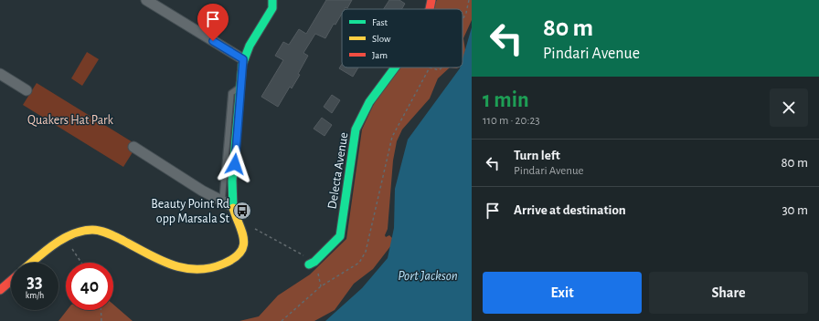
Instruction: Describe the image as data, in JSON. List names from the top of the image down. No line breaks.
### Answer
{"streets":{"street":["Delecta Avenue"]},"water":["Port Jackson"],"parks":["Quakers Hat Park"],"places":{"bus stop":["Beauty Point Rd opp Marsala St"]},"legend":["Fast","Slow","Jam"],"page":{"turn":["80 m","Pindari Avenue"],"heading":["1 min","110 m · 20:23"],"list":[{"name":"Turn left","note":"Pindari Avenue","value":"80 m"},{"name":"Arrive at destination","value":"30 m"}],"speed":"33 km/h","limit":"40","buttons":["Exit","Share"]}}
